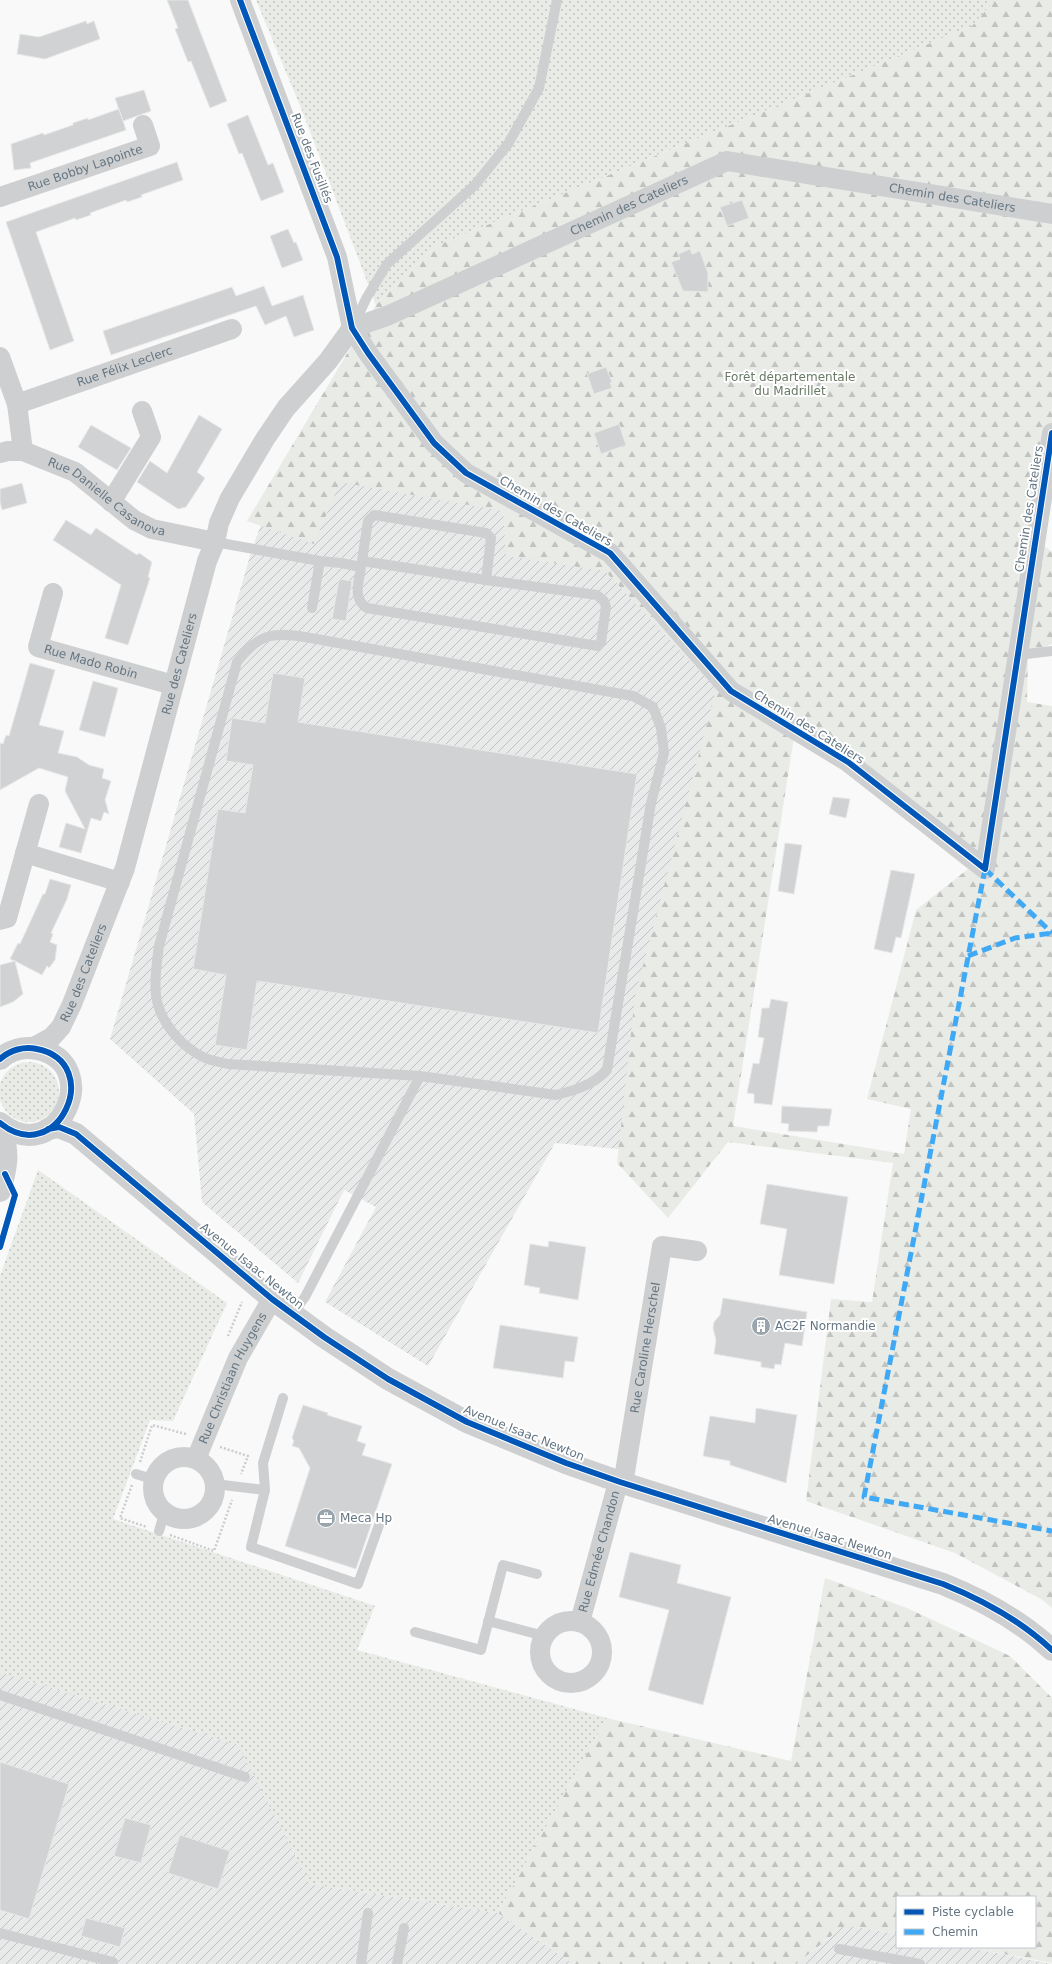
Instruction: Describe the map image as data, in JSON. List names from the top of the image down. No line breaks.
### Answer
{"streets":{"street":["Rue des Fusillés","Rue Bobby Lapointe","Chemin des Cateliers","Rue Félix Leclerc","Rue Danielle Casanova","Rue Mado Robin","Rue des Cateliers","Avenue Isaac Newton","Rue Caroline Herschel","Rue Christiaan Huygens","Rue Edmée Chandon"]},"crossings":[["Rue des Fusillés","Chemin des Cateliers"],["Rue des Fusillés","Rue des Cateliers"],["Chemin des Cateliers","Rue des Cateliers"],["Rue Danielle Casanova","Rue des Cateliers"],["Rue Mado Robin","Rue des Cateliers"],["Avenue Isaac Newton","Rue Caroline Herschel"],["Avenue Isaac Newton","Rue Christiaan Huygens"],["Avenue Isaac Newton","Rue Edmée Chandon"],["Rue Caroline Herschel","Rue Edmée Chandon"]],"parks":["Forêt départementale du Madrillet"],"places":{"building":["AC2F Normandie"],"office":["Meca Hp"]},"legend":["Piste cyclable","Chemin"]}
